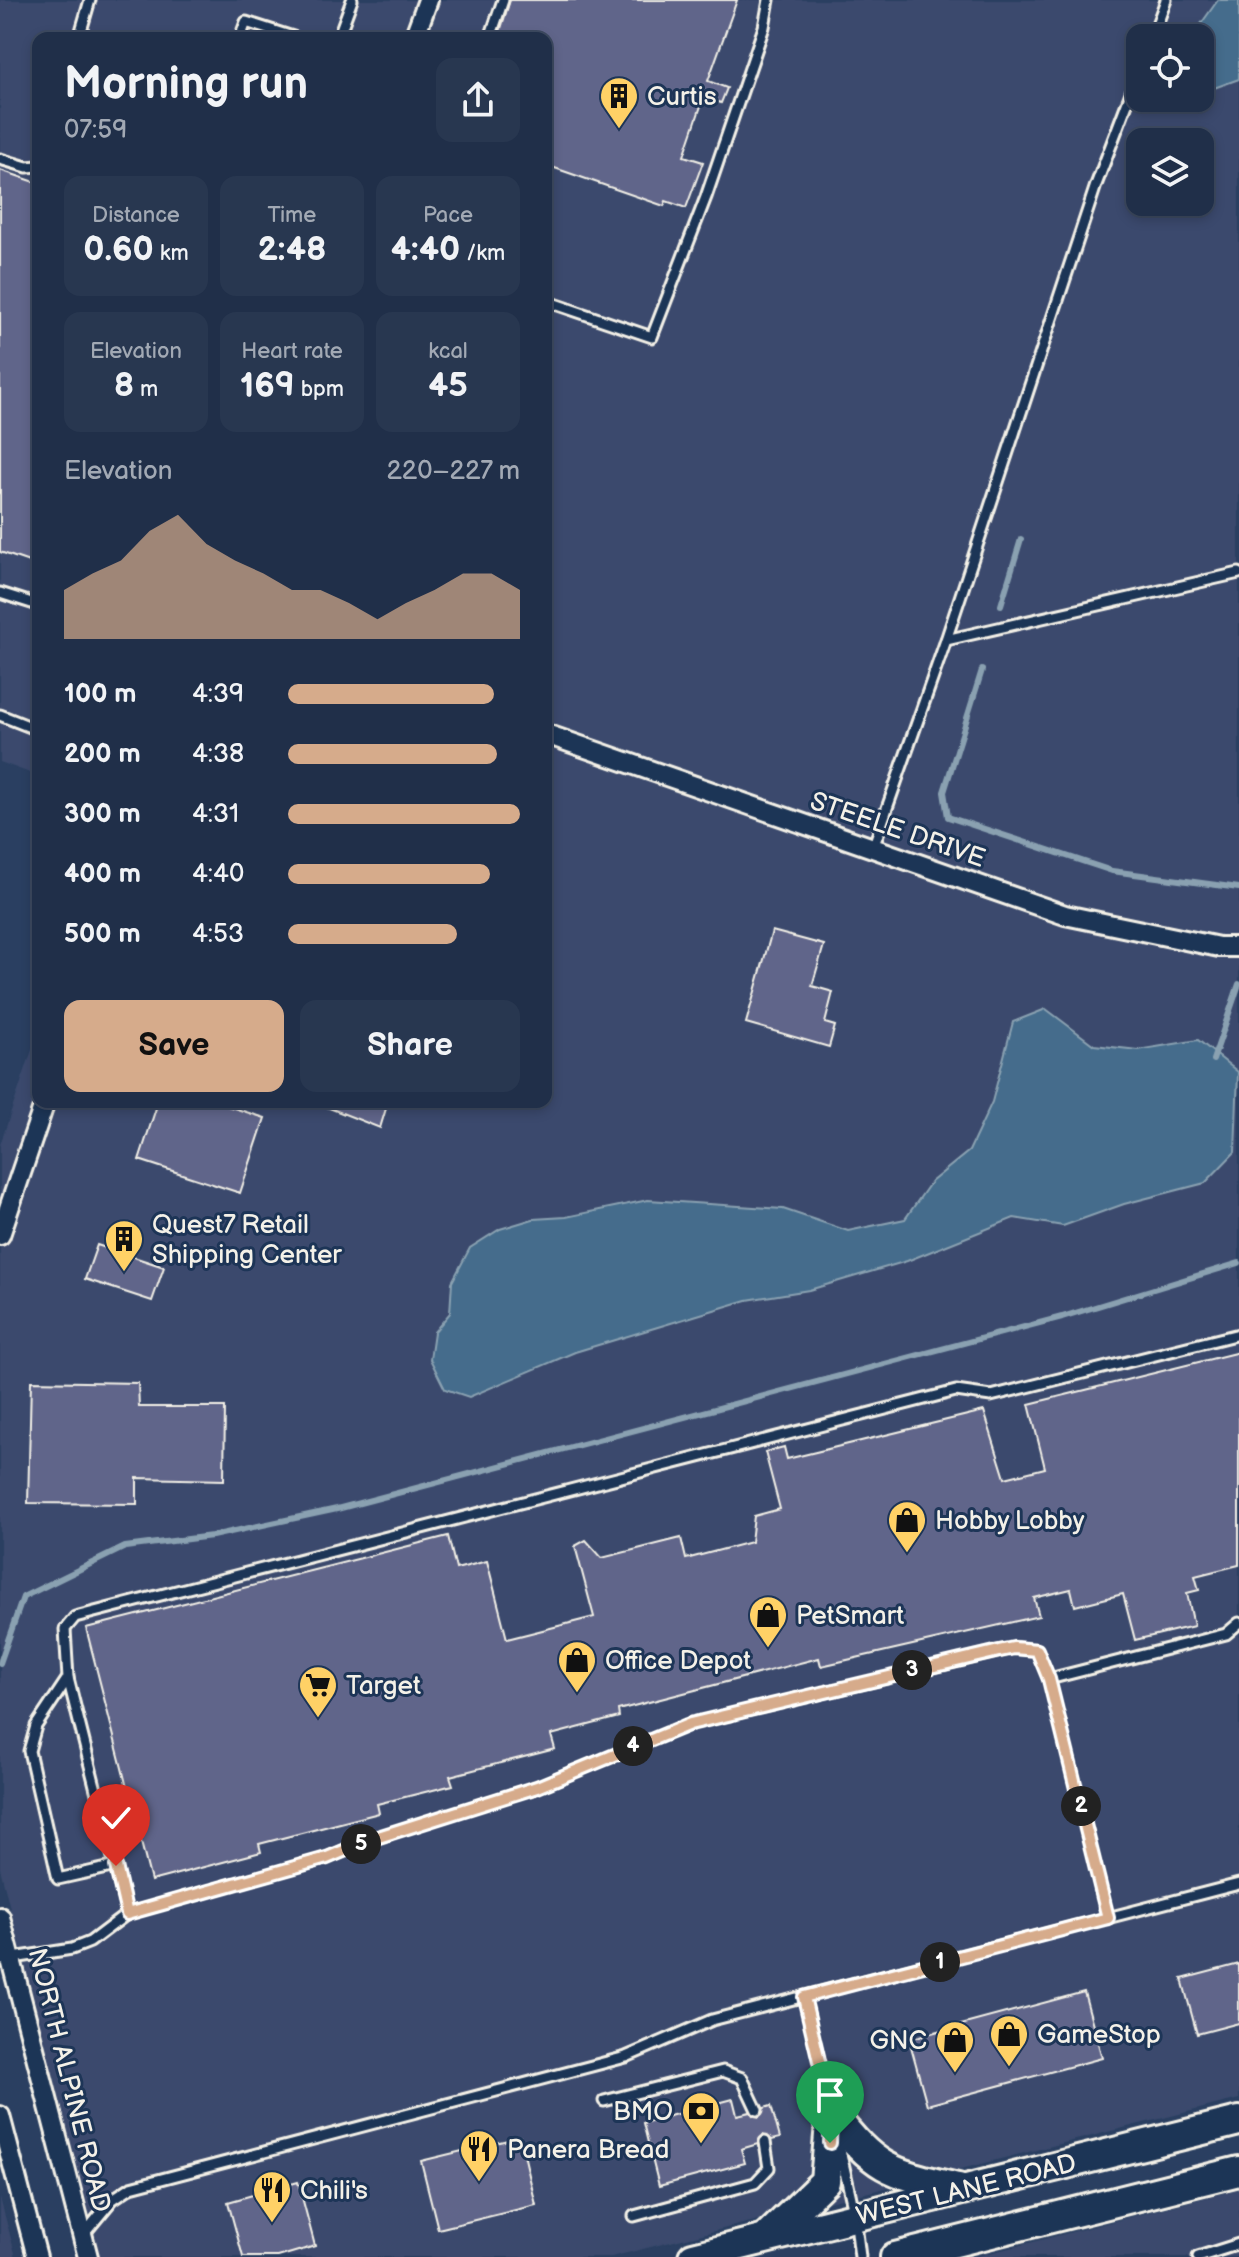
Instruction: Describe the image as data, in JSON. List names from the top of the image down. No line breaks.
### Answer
{"streets":{"main road":["WEST LANE ROAD"],"street":["STEELE DRIVE","NORTH ALPINE ROAD"]},"places":{"building":["Curtis","Quest7 Retail Shipping Center"],"shop":["Hobby Lobby","PetSmart","Office Depot","GameStop","GNC"],"supermarket":["Target"],"bank":["BMO"],"restaurant":["Panera Bread","Chili's"]},"page":{"heading":["Morning run","07:59"],"stats":[["Distance","0.60 km"],["Time","2:48"],["Pace","4:40 /km"],["Elevation","8 m"],["Heart rate","169 bpm"],["kcal","45"]],"chart":["Elevation","220–227 m"],"list":[{"name":"100 m","note":"4:39"},{"name":"200 m","note":"4:38"},{"name":"300 m","note":"4:31"},{"name":"400 m","note":"4:40"},{"name":"500 m","note":"4:53"}],"buttons":["Save","Share"],"pins":["3","4","2","5","1"]}}
